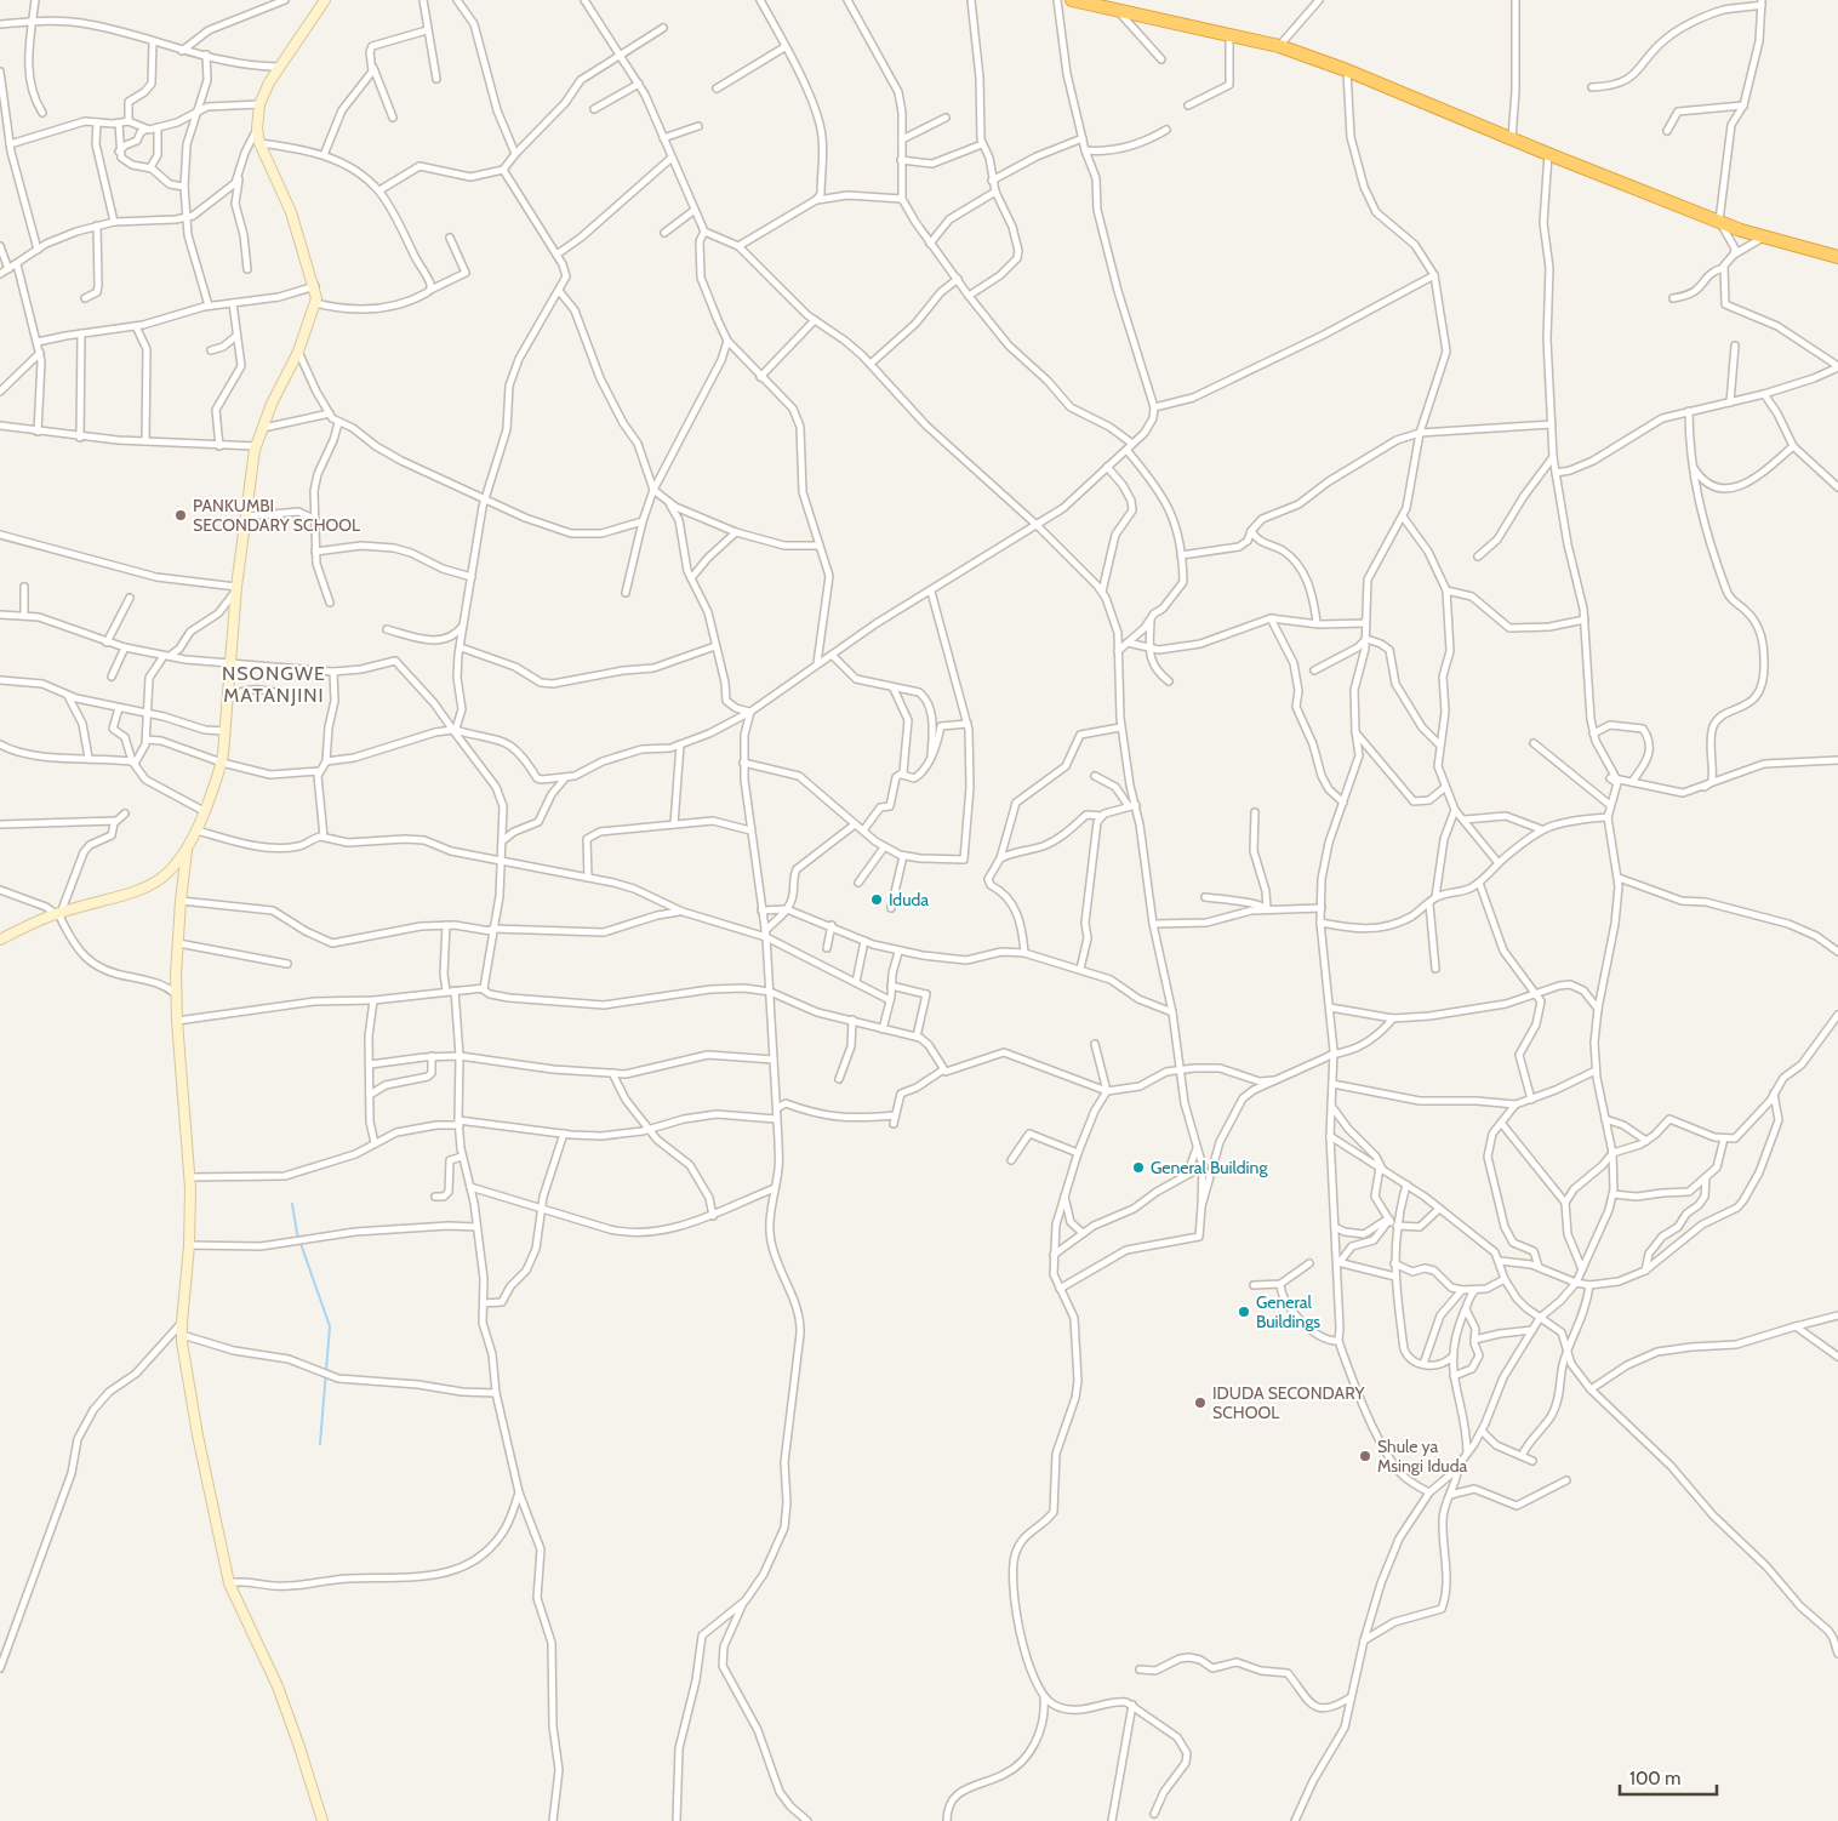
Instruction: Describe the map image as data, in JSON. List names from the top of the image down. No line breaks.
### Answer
{"districts":["NSONGWE MATANJINI"],"places":["PANKUMBI SECONDARY SCHOOL","Iduda","General Building","General Buildings","IDUDA SECONDARY SCHOOL","Shule ya Msingi Iduda"],"scale_bar":"100 m"}
